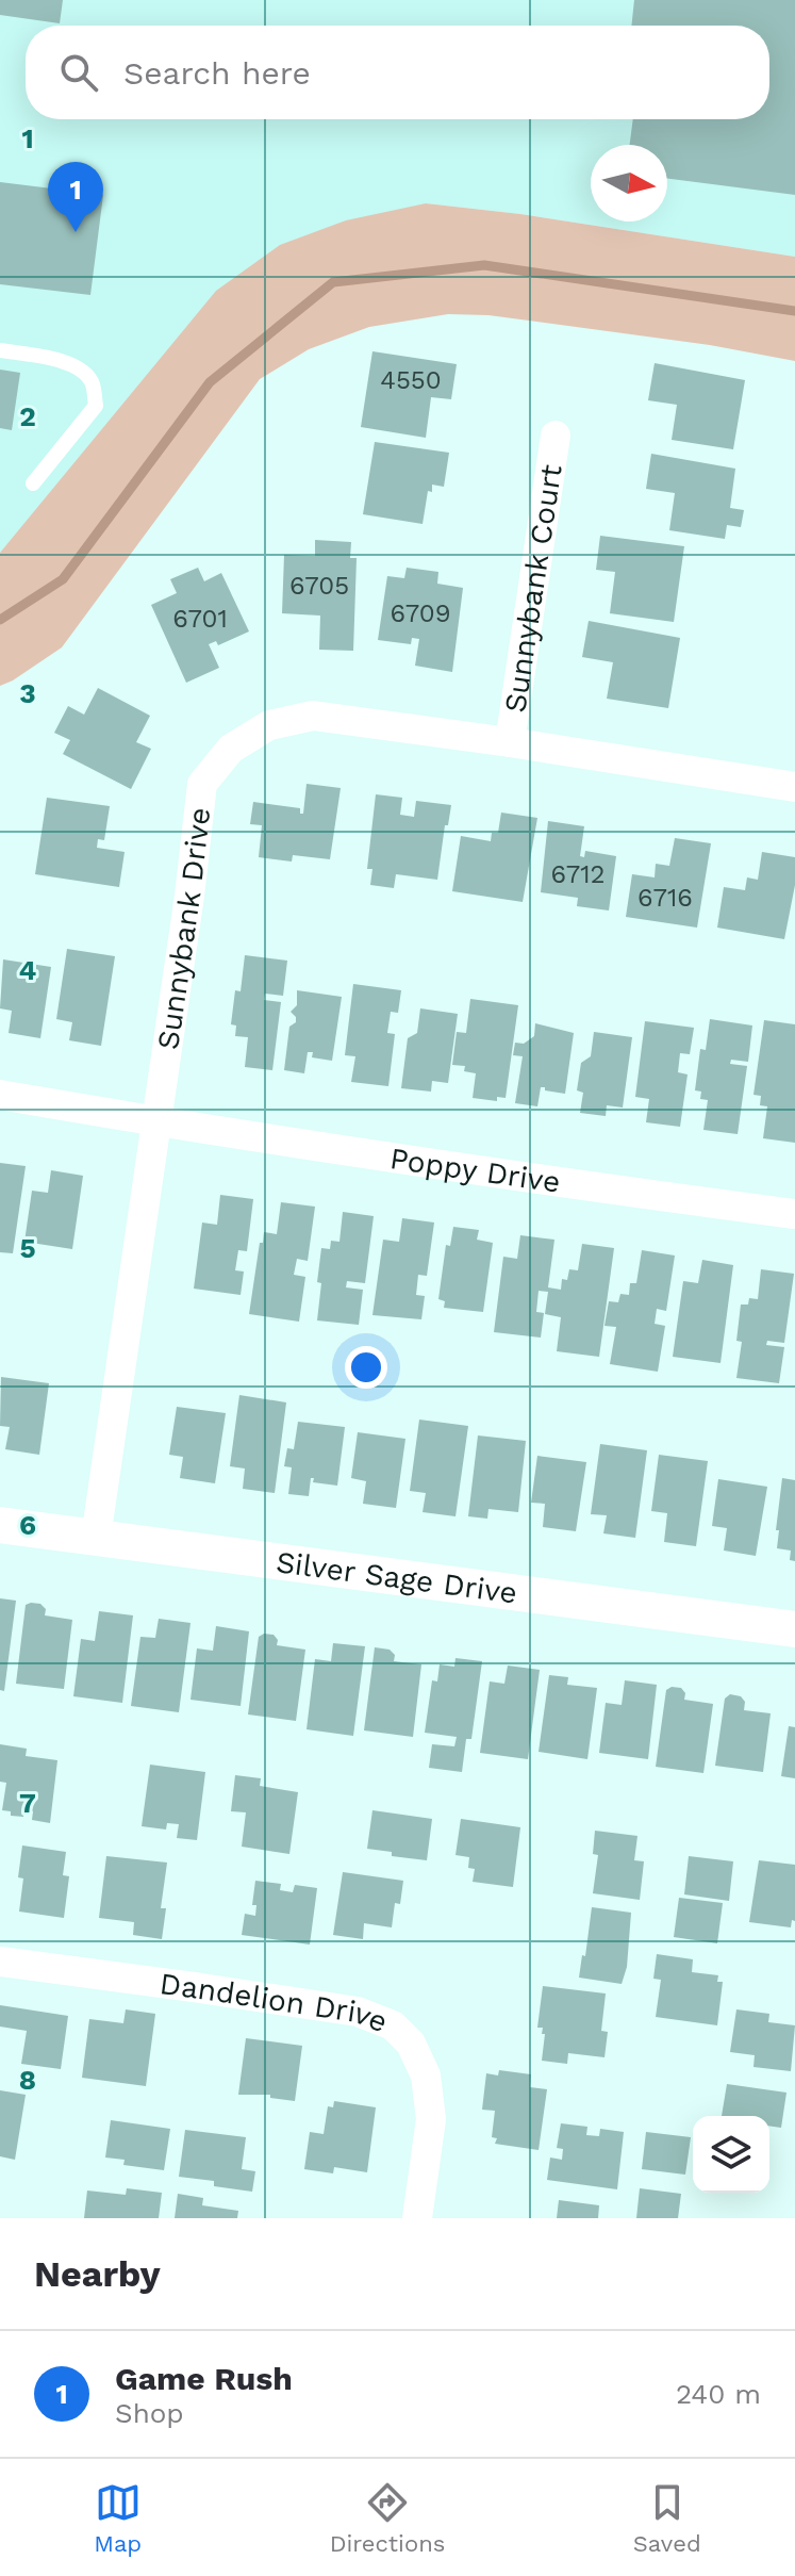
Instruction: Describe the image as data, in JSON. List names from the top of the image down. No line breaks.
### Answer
{"streets":{"street":["Sunnybank Court","Sunnybank Drive","Poppy Drive","Silver Sage Drive","Dandelion Drive"]},"crossings":[["Sunnybank Court","Sunnybank Drive"],["Sunnybank Drive","Poppy Drive"],["Sunnybank Drive","Silver Sage Drive"]],"house_numbers":["4550","6705","6709","6701","6712","6716"],"north":"right","page":{"search":"Search here","pins":"1","heading":"Nearby","list":[{"mark":"1","name":"Game Rush","note":"Shop","value":"240 m"}],"nav":["Map","Directions","Saved"]},"grid":{"rows":["1","2","3","4","5","6","7","8"]}}
